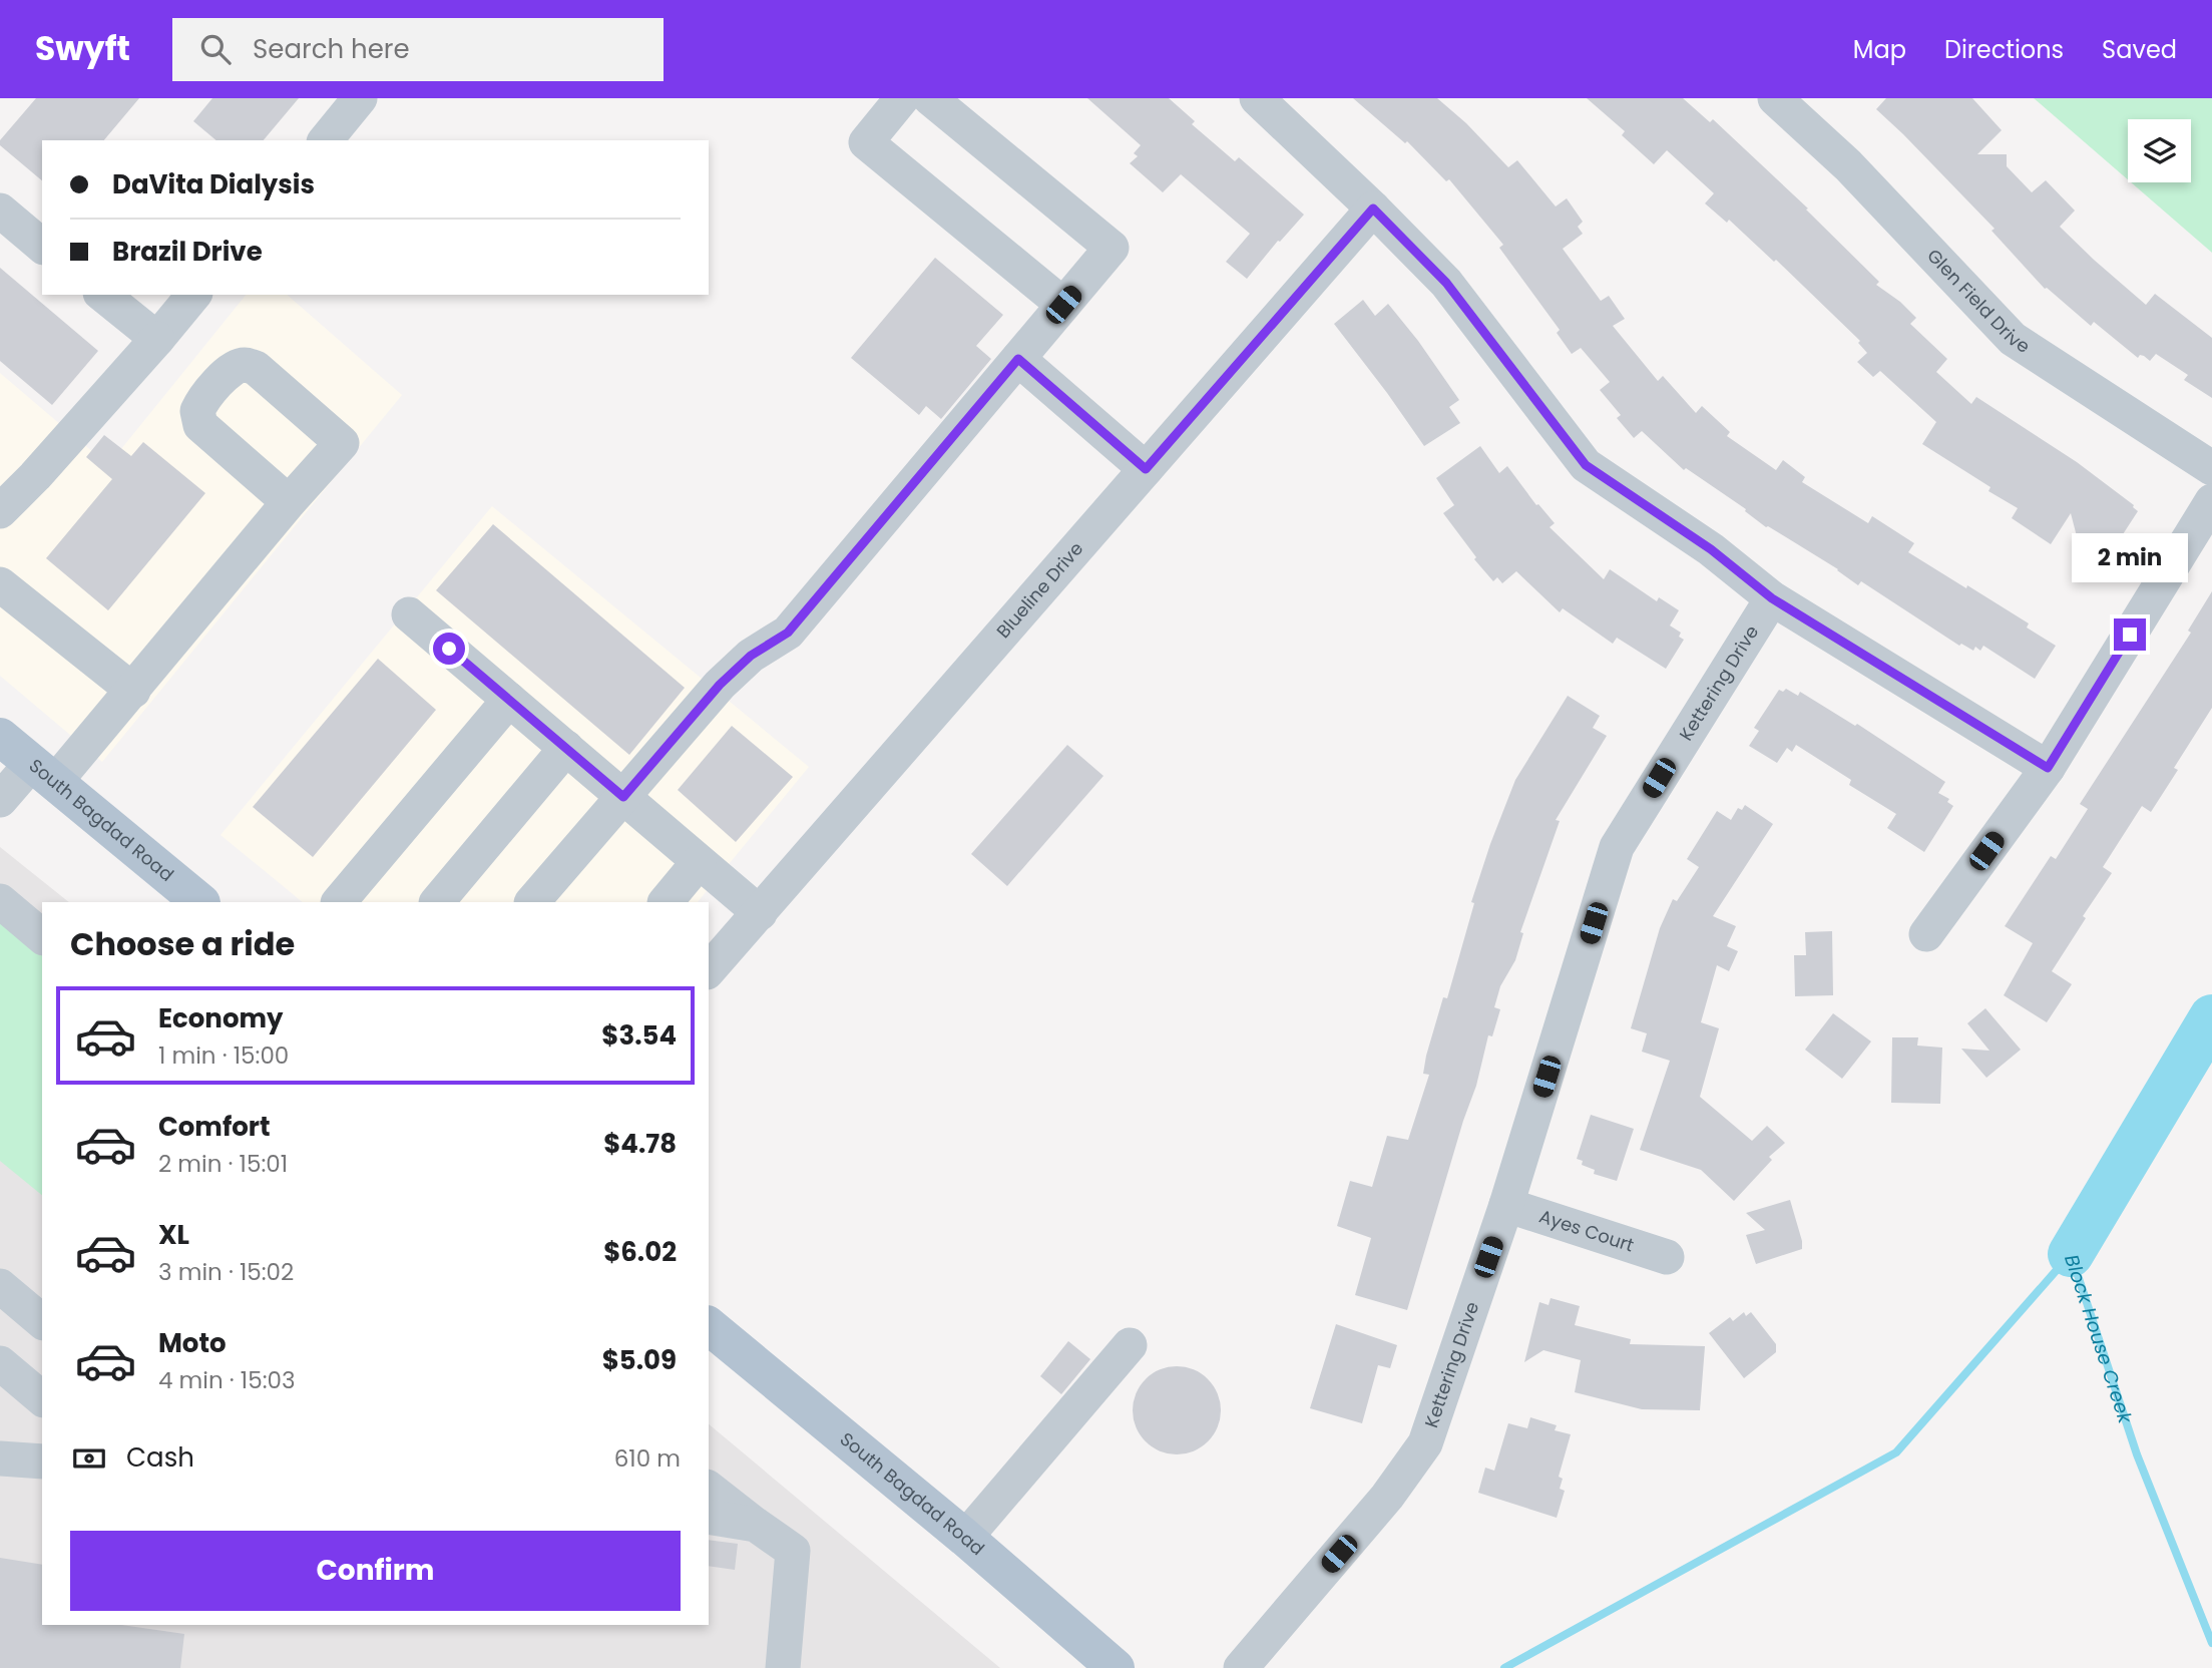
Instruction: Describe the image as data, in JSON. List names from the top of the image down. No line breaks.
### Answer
{"streets":{"main road":["South Bagdad Road"],"street":["Glen Field Drive","Blueline Drive","Kettering Drive","Ayes Court"]},"crossings":[["Kettering Drive","Ayes Court"]],"water":["Block House Creek"],"page":{"header":"Swyft","search":"Search here","nav":["Map","Directions","Saved"],"banner":["DaVita Dialysis","Brazil Drive"],"bubble":"2 min","heading":"Choose a ride","list":[{"name":"Economy","note":"1 min · 15:00","value":"$3.54"},{"name":"Comfort","note":"2 min · 15:01","value":"$4.78"},{"name":"XL","note":"3 min · 15:02","value":"$6.02"},{"name":"Moto","note":"4 min · 15:03","value":"$5.09"}],"pay":["Cash","610 m"],"buttons":"Confirm"}}
